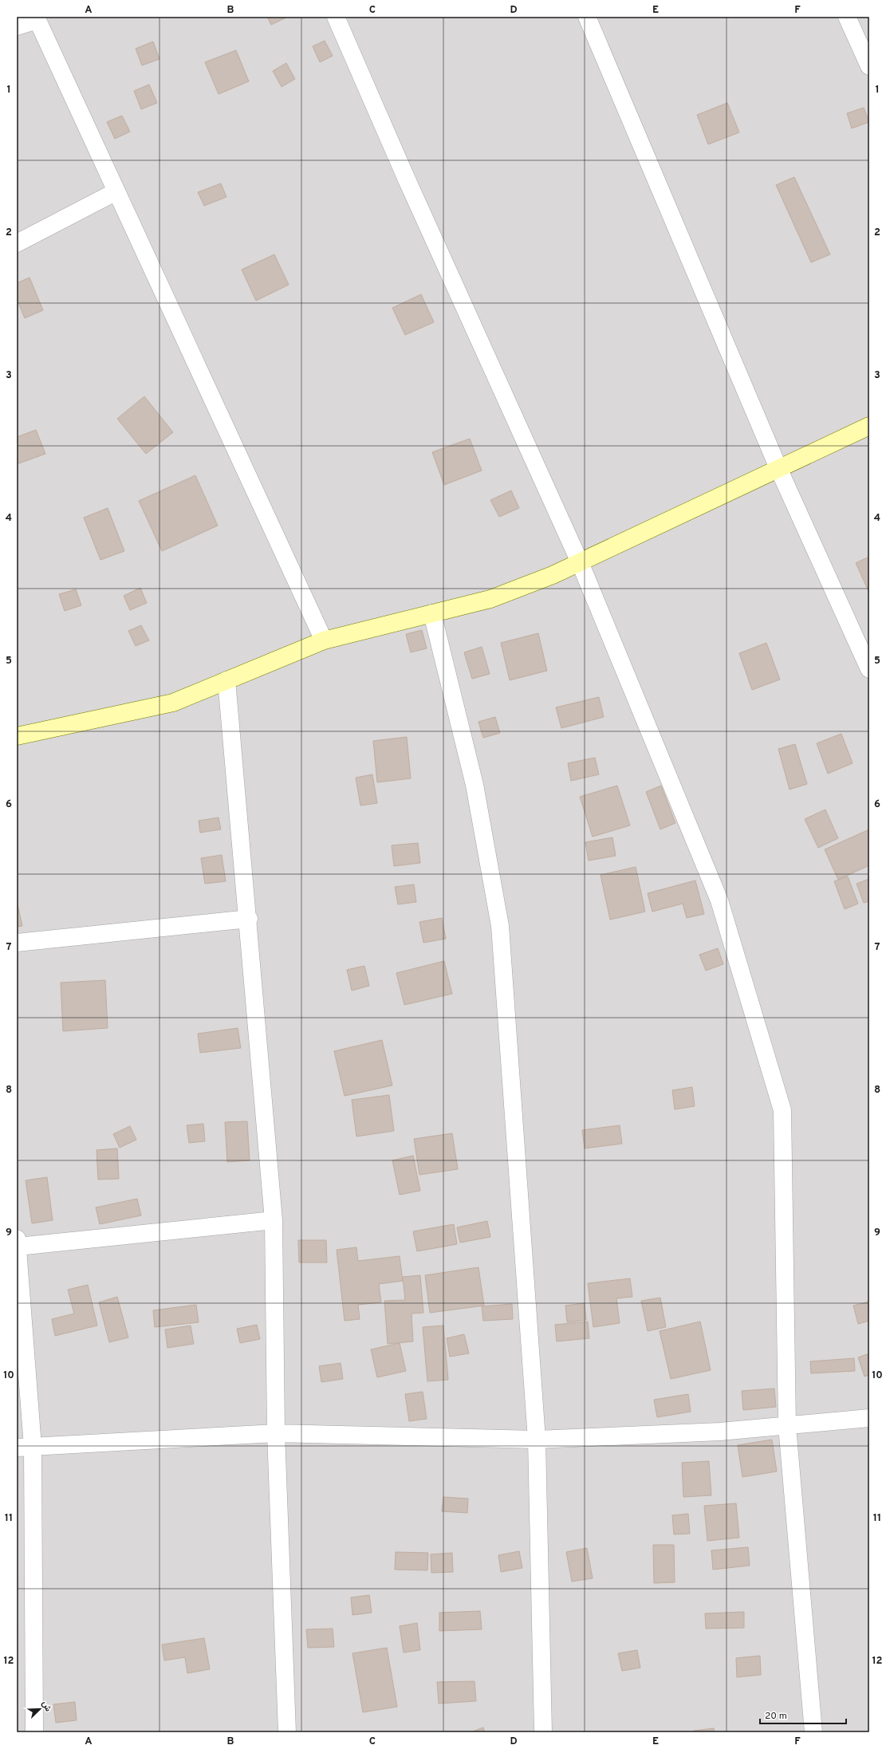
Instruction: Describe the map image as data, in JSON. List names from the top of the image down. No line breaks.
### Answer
{"scale_bar":"20 m","north":"top right","grid":{"columns":["A","B","C","D","E","F"],"rows":["1","2","3","4","5","6","7","8","9","10","11","12"]}}
